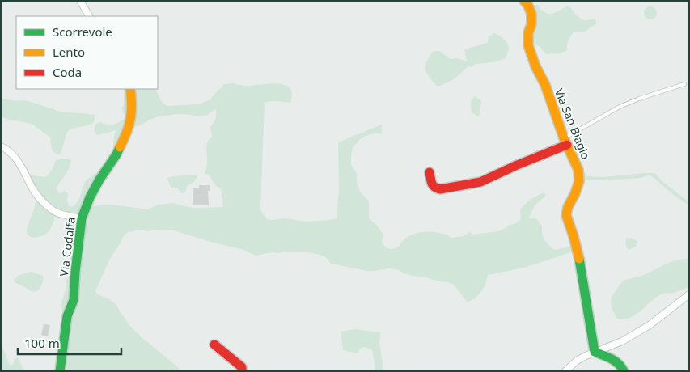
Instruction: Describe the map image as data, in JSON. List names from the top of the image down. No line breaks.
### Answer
{"streets":{"street":["Via San Biagio","Via Codalfa"]},"legend":["Scorrevole","Lento","Coda"],"scale_bar":"100 m"}
